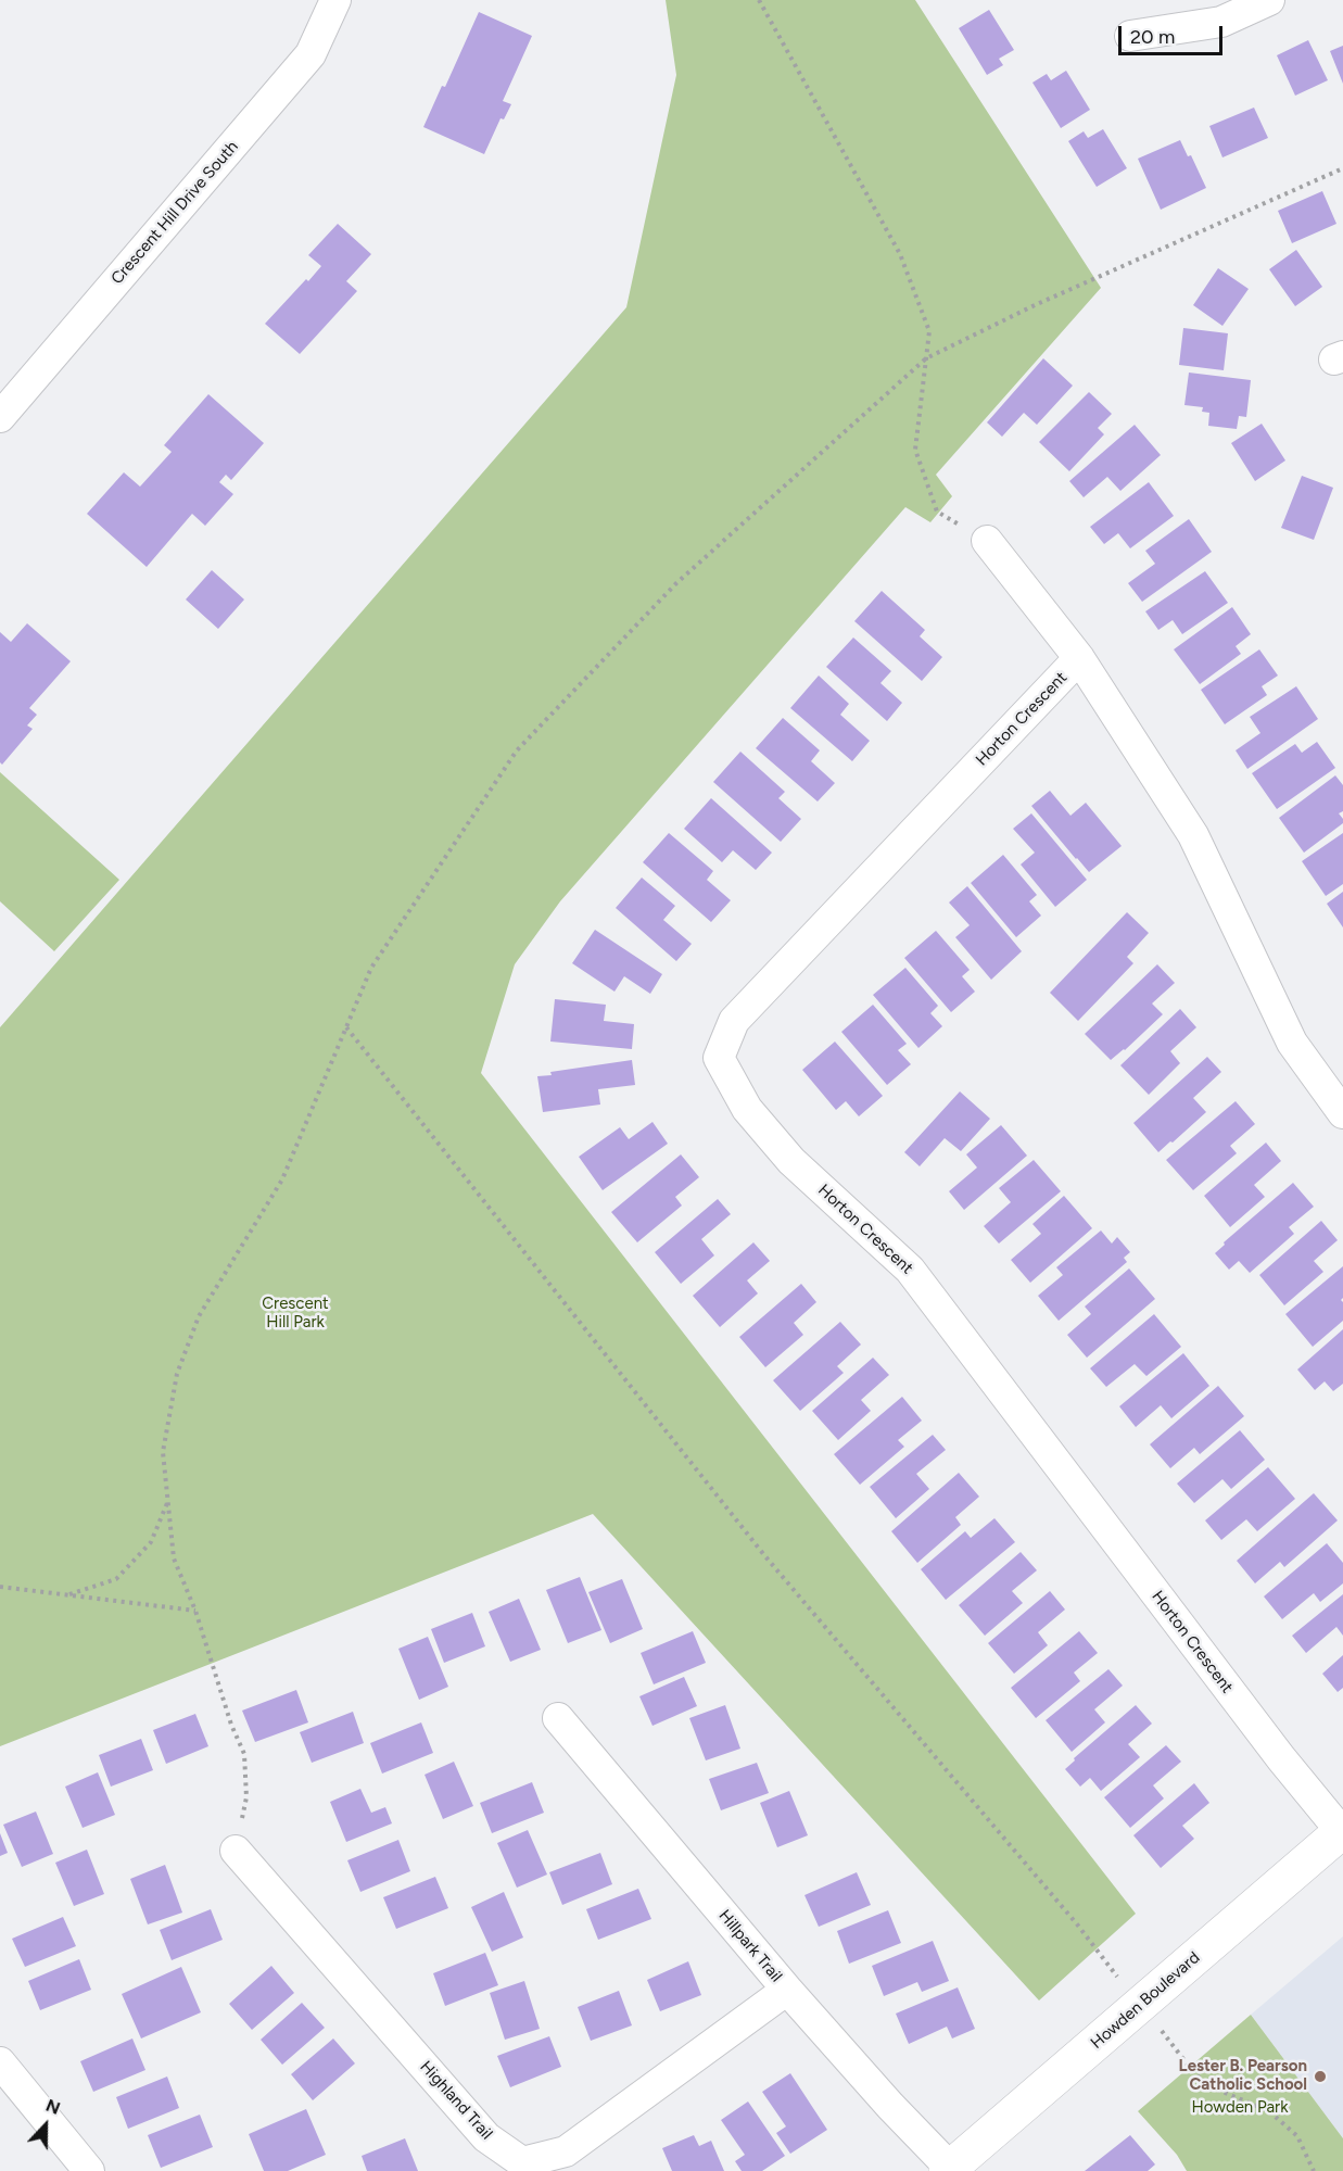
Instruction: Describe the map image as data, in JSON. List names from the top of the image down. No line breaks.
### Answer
{"streets":{"street":["Crescent Hill Drive South","Horton Crescent","Hillpark Trail","Howden Boulevard","Highland Trail"]},"crossings":[["Horton Crescent","Howden Boulevard"],["Hillpark Trail","Howden Boulevard"],["Hillpark Trail","Highland Trail"]],"parks":["Crescent Hill Park","Howden Park"],"places":["Lester B. Pearson Catholic School"],"scale_bar":"20 m","north":"top"}
